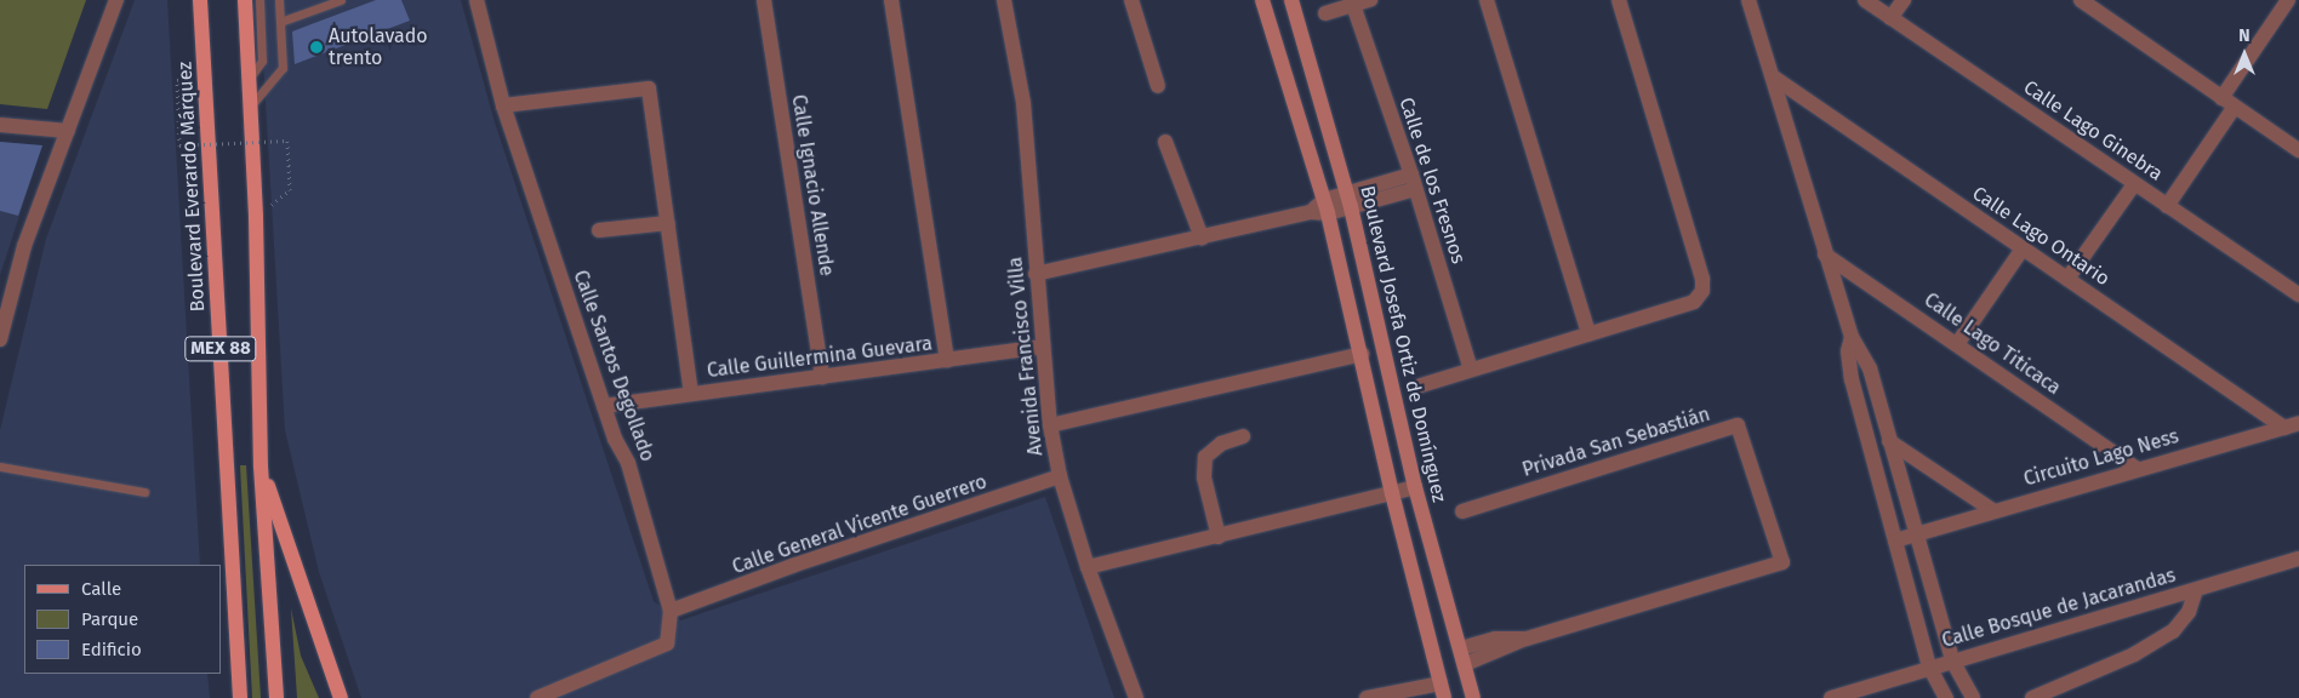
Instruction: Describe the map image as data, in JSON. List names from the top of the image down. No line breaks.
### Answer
{"streets":{"main road":["Boulevard Everardo Márquez","MEX 88"],"street":["Calle Lago Ginebra","Calle de los Fresnos","Calle Ignacio Allende","Calle Lago Ontario","Boulevard Josefa Ortiz de Domínguez","Calle Lago Titicaca","Avenida Francisco Villa","Calle Guillermina Guevara","Calle Santos Degollado","Privada San Sebastián","Circuito Lago Ness","Calle General Vicente Guerrero","Calle Bosque de Jacarandas"]},"crossings":[["Calle Ignacio Allende","Calle Guillermina Guevara"],["Calle Lago Ontario","Circuito Lago Ness"],["Boulevard Josefa Ortiz de Domínguez","Privada San Sebastián"],["Calle Lago Titicaca","Circuito Lago Ness"],["Avenida Francisco Villa","Calle Guillermina Guevara"],["Avenida Francisco Villa","Calle General Vicente Guerrero"],["Calle Guillermina Guevara","Calle Santos Degollado"],["Calle Santos Degollado","Calle General Vicente Guerrero"]],"places":["Autolavado trento"],"legend":["Calle","Parque","Edificio"],"north":"top"}
